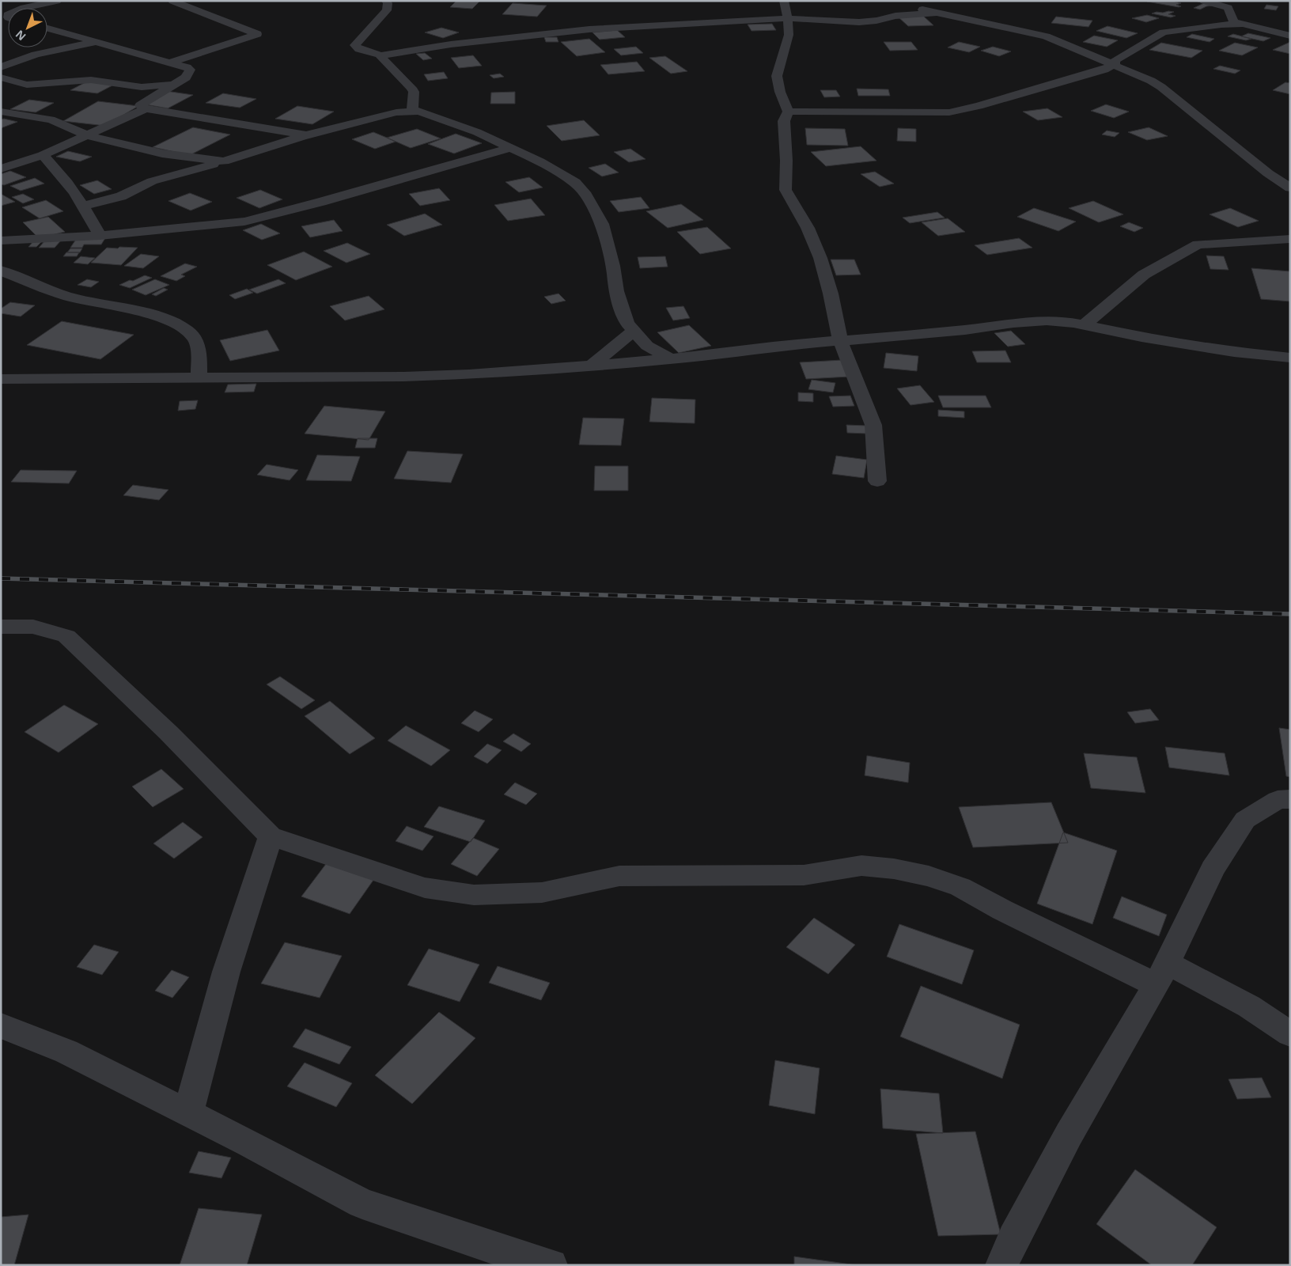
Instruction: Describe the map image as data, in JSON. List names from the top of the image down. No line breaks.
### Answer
{"north":"bottom left"}
